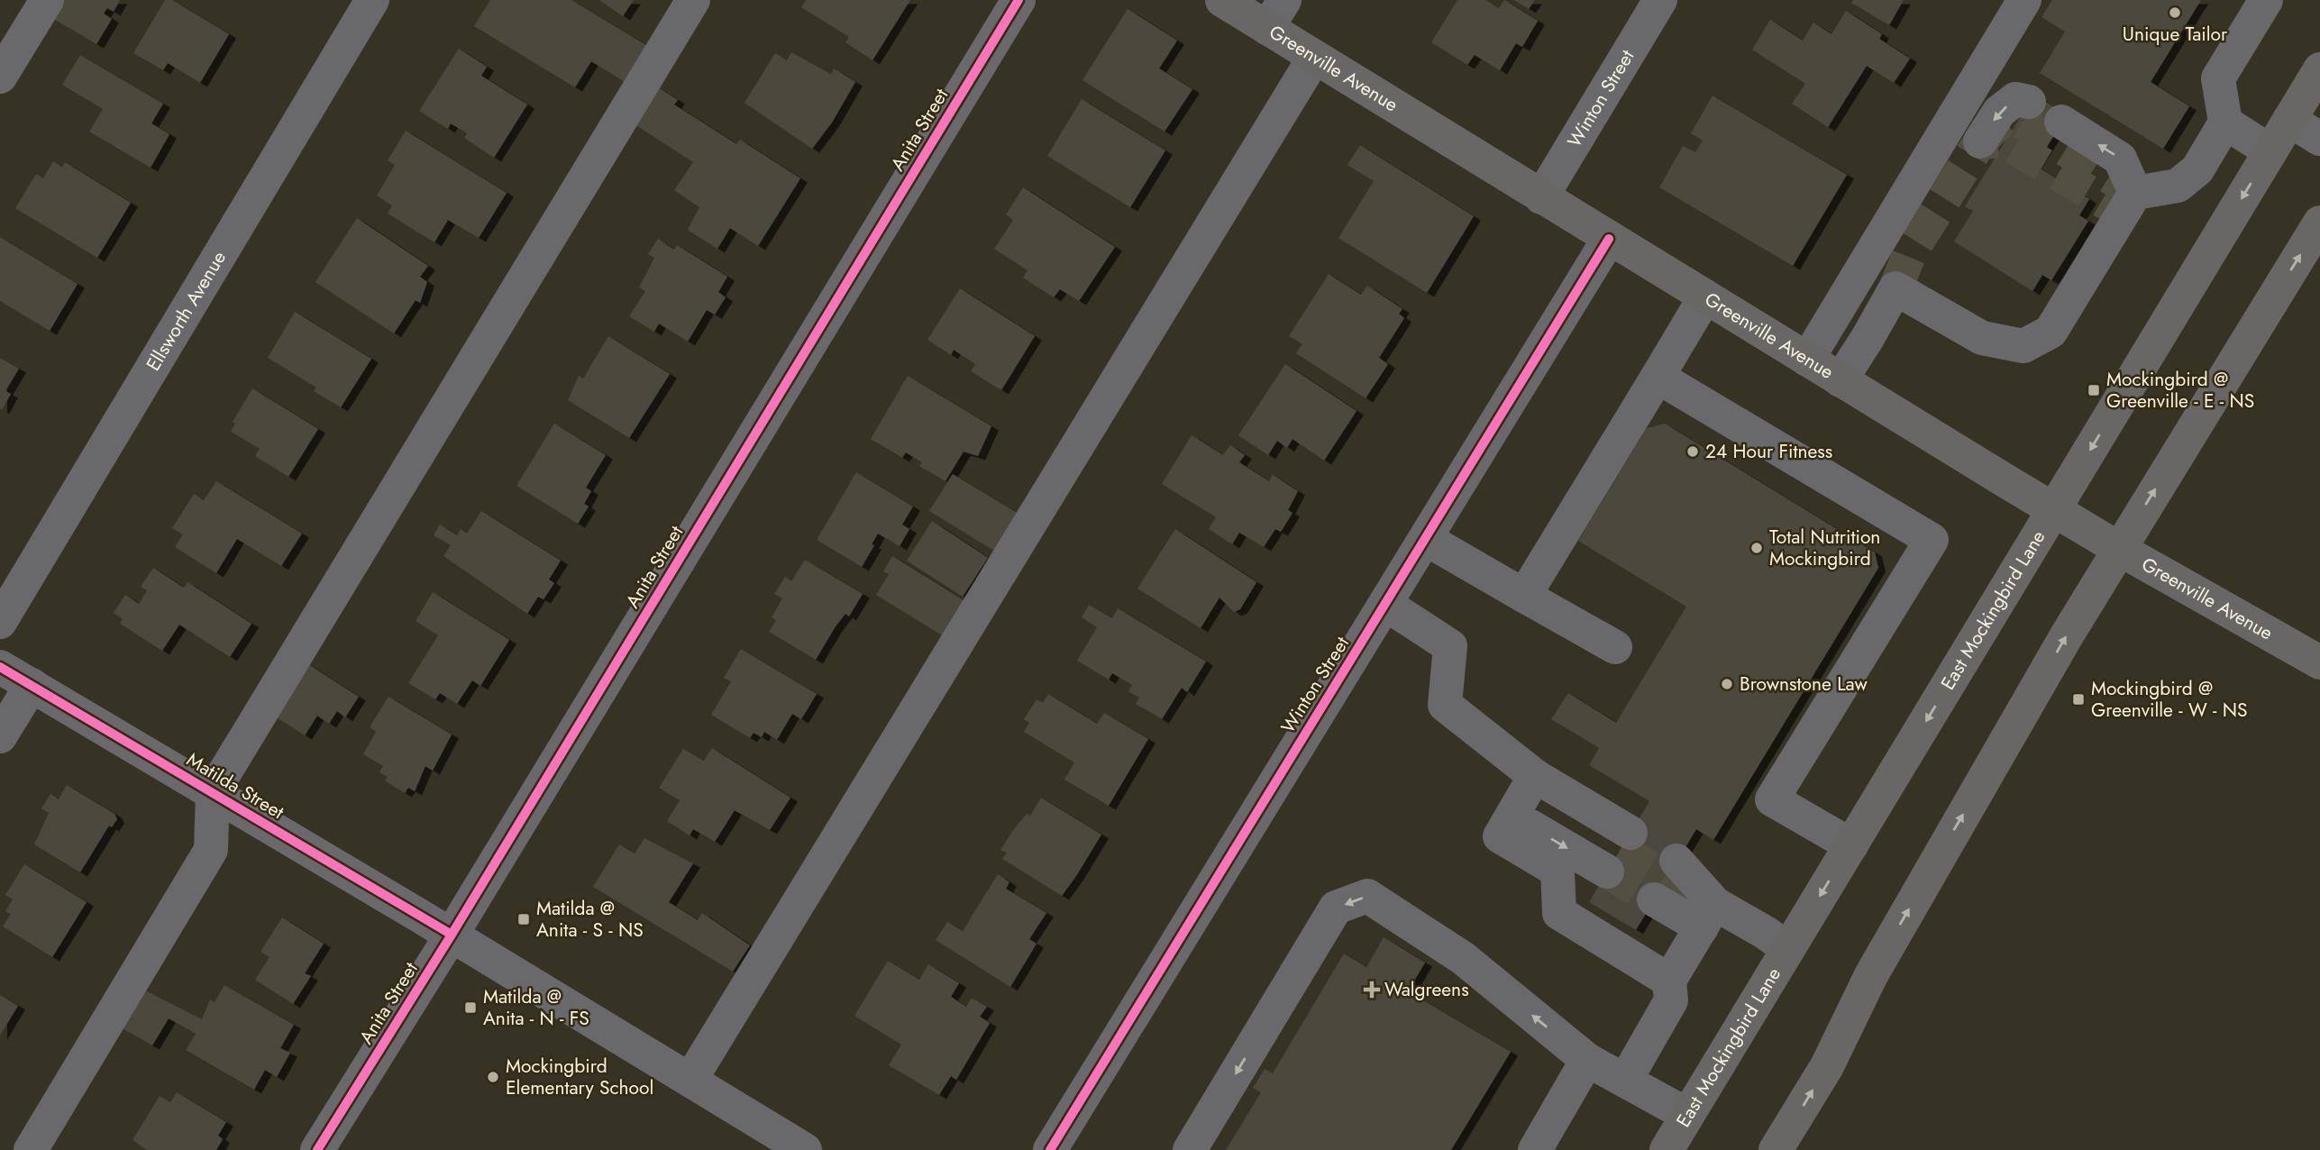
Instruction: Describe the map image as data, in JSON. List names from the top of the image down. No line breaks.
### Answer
{"streets":{"main road":["Greenville Avenue","East Mockingbird Lane"],"street":["Winton Street","Anita Street","Ellsworth Avenue","Matilda Street"]},"crossings":[["Greenville Avenue","Winton Street"],["Greenville Avenue","East Mockingbird Lane"],["Anita Street","Matilda Street"]],"places":{"other":["Unique Tailor","24 Hour Fitness","Total Nutrition Mockingbird","Brownstone Law","Mockingbird Elementary School"],"transit":["Mockingbird @ Greenville - E - NS","Mockingbird @ Greenville - W - NS","Matilda @ Anita - S - NS","Matilda @ Anita - N - FS"],"health":["Walgreens"]}}
